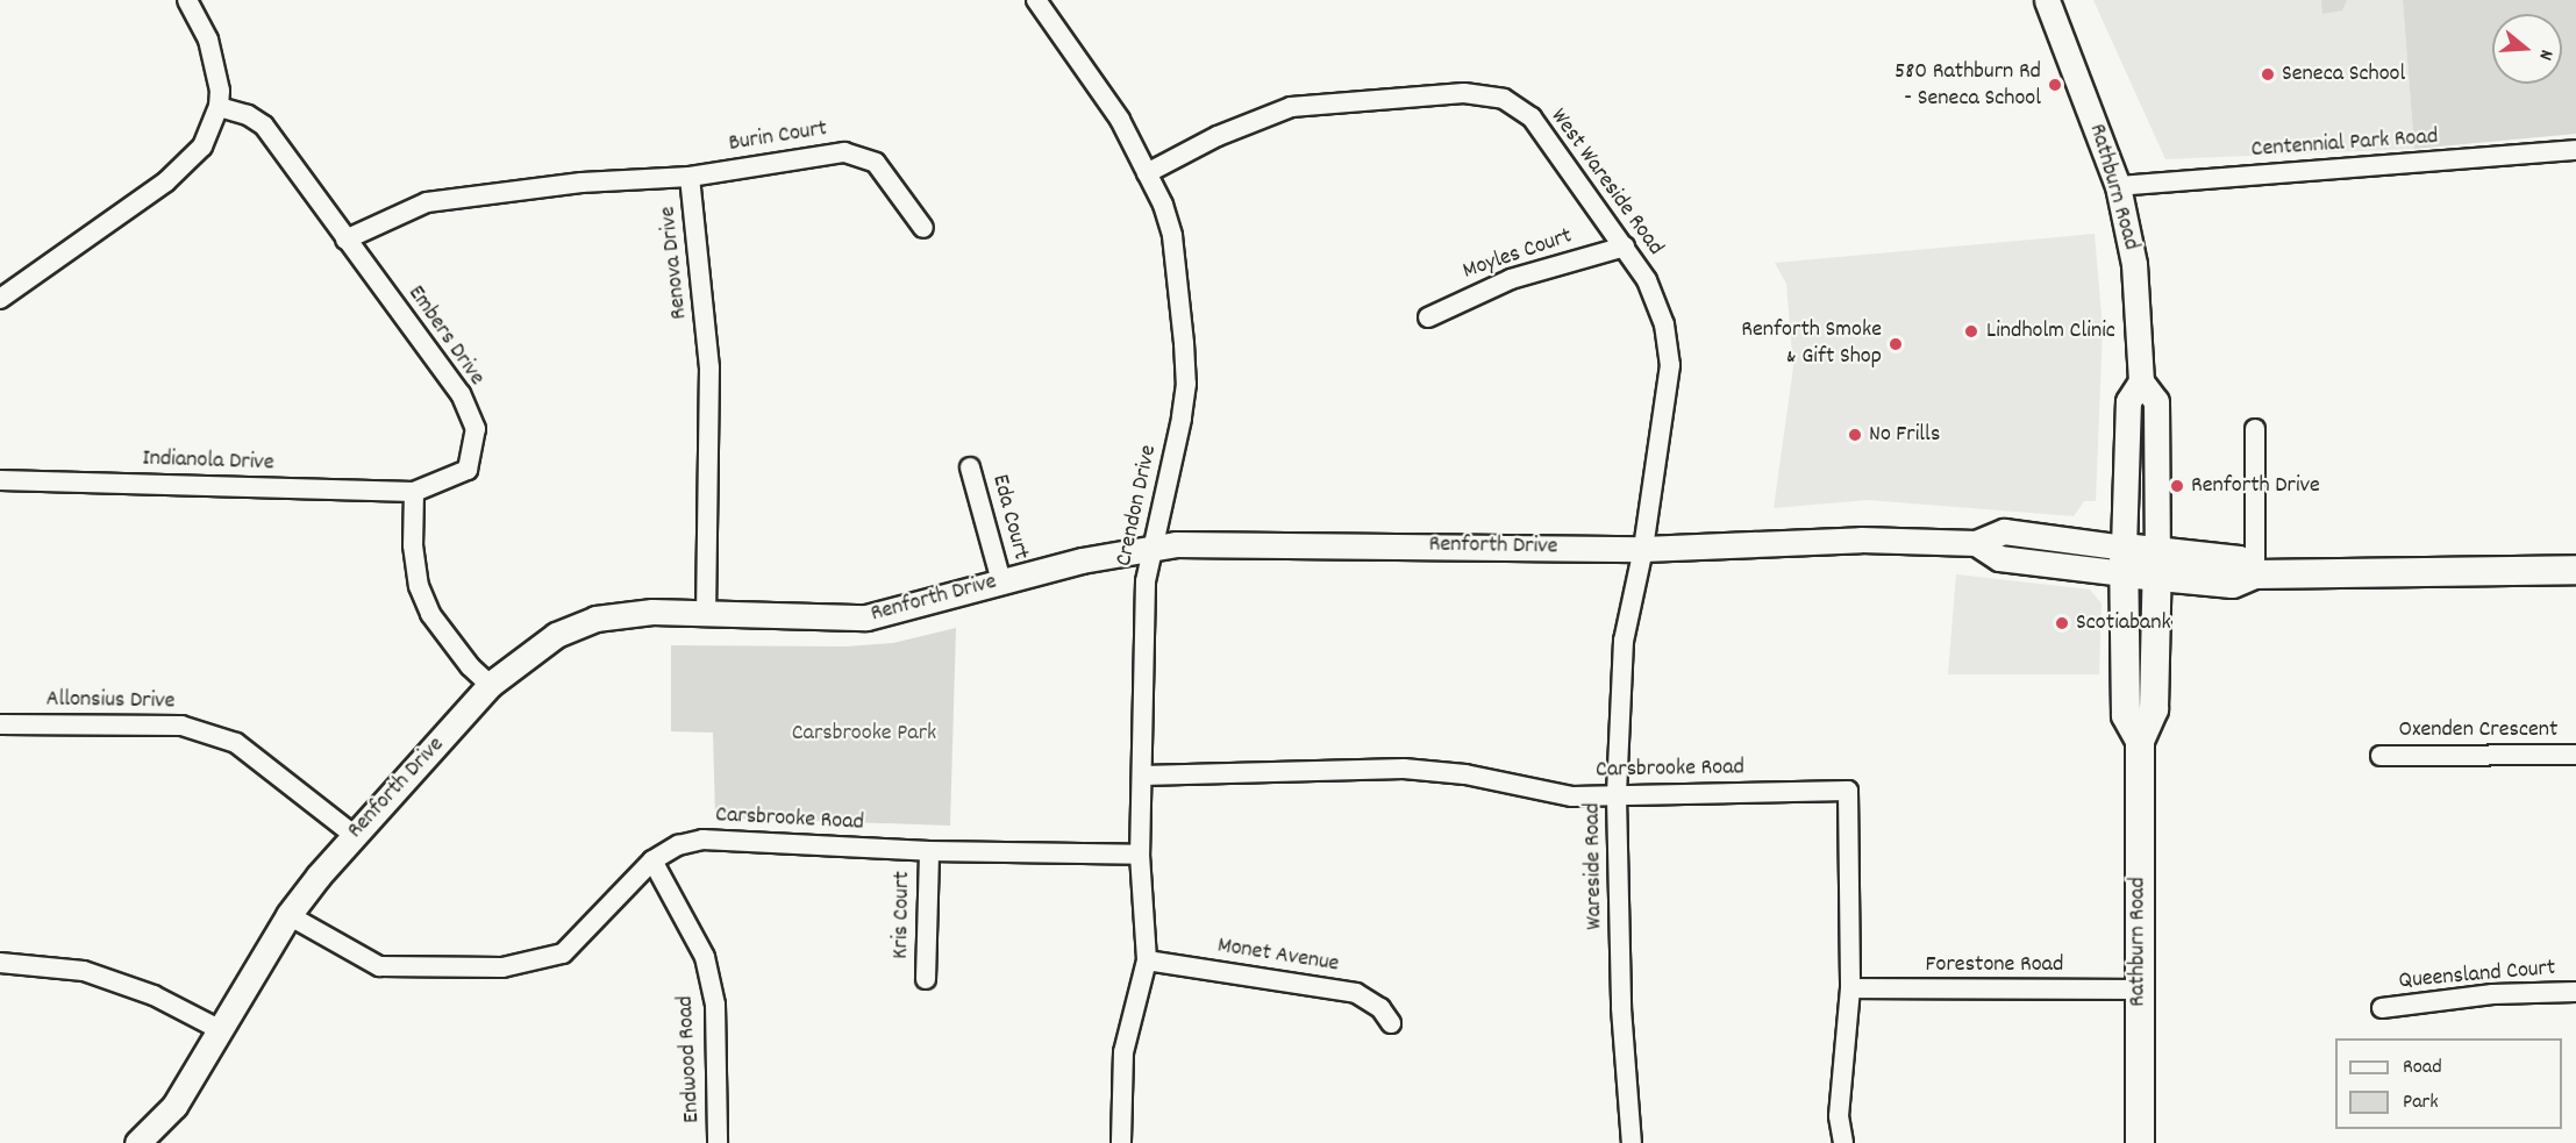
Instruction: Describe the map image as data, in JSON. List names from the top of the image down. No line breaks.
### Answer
{"streets":{"main road":["Rathburn Road","Renforth Drive"],"street":["Burin Court","Centennial Park Road","West Wareside Road","Moyles Court","Renova Drive","Embers Drive","Indianola Drive","Crendon Drive","Eda Court","Allonsius Drive","Oxenden Crescent","Carsbrooke Road","Wareside Road","Kris Court","Monet Avenue","Forestone Road","Queensland Court","Endwood Road"]},"crossings":[["Burin Court","Renova Drive"],["Centennial Park Road","Rathburn Road"],["West Wareside Road","Moyles Court"],["West Wareside Road","Crendon Drive"],["West Wareside Road","Renforth Drive"],["West Wareside Road","Wareside Road"],["Rathburn Road","Renforth Drive"],["Rathburn Road","Forestone Road"],["Renova Drive","Embers Drive"],["Renova Drive","Renforth Drive"],["Embers Drive","Indianola Drive"],["Crendon Drive","Renforth Drive"],["Crendon Drive","Carsbrooke Road"],["Crendon Drive","Monet Avenue"],["Eda Court","Renforth Drive"],["Renforth Drive","Allonsius Drive"],["Renforth Drive","Carsbrooke Road"],["Renforth Drive","Wareside Road"],["Carsbrooke Road","Wareside Road"],["Carsbrooke Road","Kris Court"],["Carsbrooke Road","Forestone Road"],["Carsbrooke Road","Endwood Road"]],"parks":["Carsbrooke Park"],"places":["Seneca School","580 Rathburn Rd - Seneca School","Lindholm Clinic","Renforth Smoke & Gift Shop","No Frills","Renforth Drive","Scotiabank"],"legend":["Road","Park"],"north":"right"}
